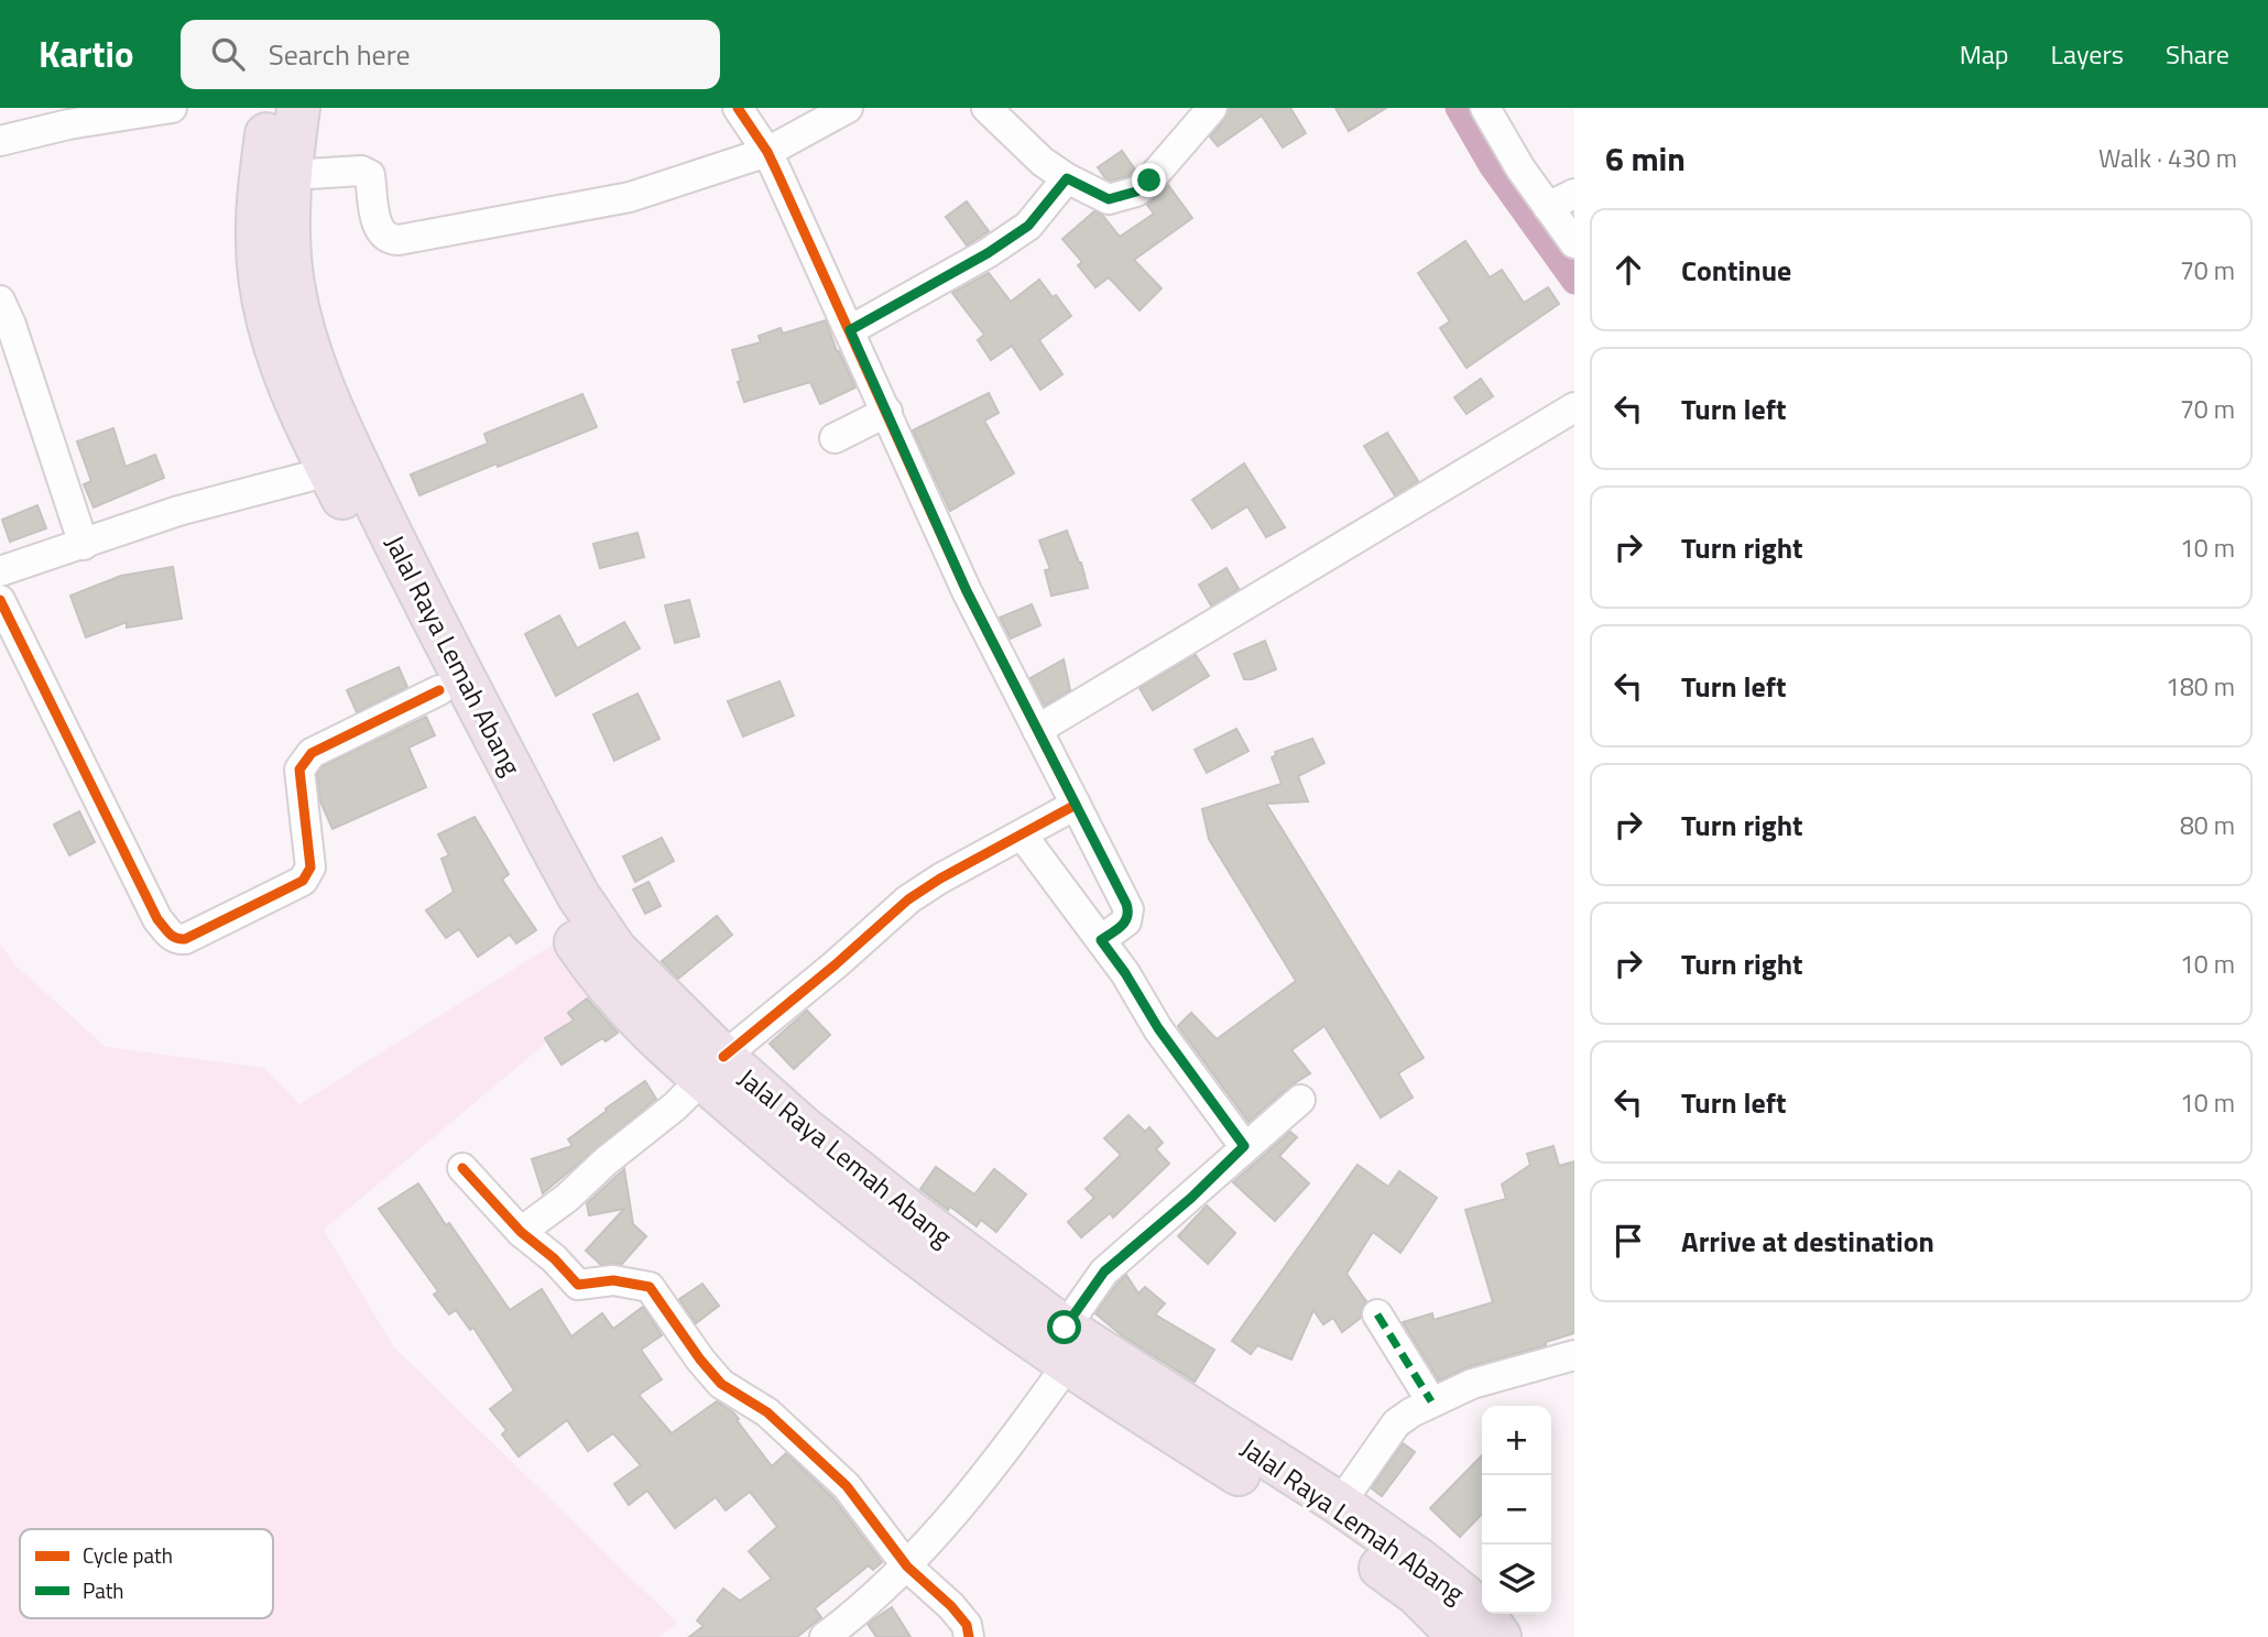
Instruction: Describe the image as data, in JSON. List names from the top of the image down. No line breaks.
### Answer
{"streets":{"highway":["Jalal Raya Lemah Abang"]},"legend":["Cycle path","Path"],"page":{"header":"Kartio","search":"Search here","nav":["Map","Layers","Share"],"heading":["6 min","Walk · 430 m"],"list":[["Continue","70 m"],["Turn left","70 m"],["Turn right","10 m"],["Turn left","180 m"],["Turn right","80 m"],["Turn right","10 m"],["Turn left","10 m"],"Arrive at destination"],"map_buttons":["+","−"]}}
